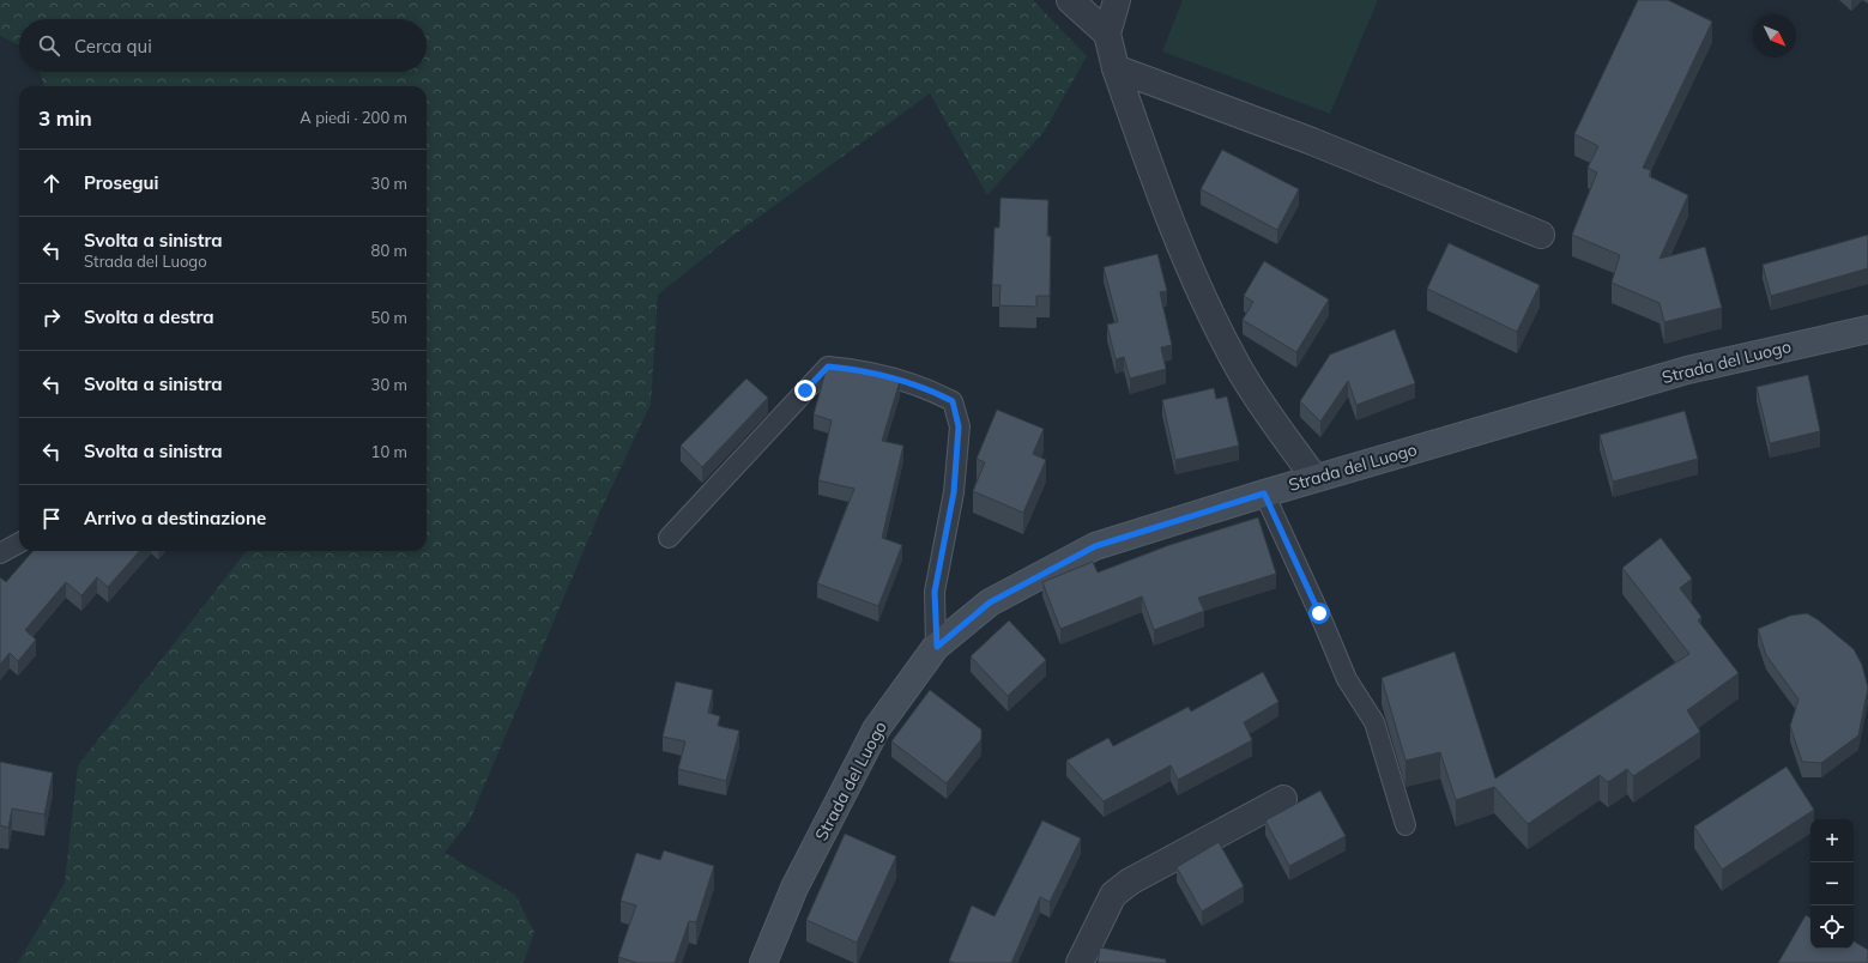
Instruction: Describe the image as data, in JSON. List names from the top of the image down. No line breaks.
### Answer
{"streets":{"street":["Strada del Luogo"]},"north":"bottom right","page":{"search":"Cerca qui","heading":["3 min","A piedi · 200 m"],"list":[["Prosegui","30 m"],["Svolta a sinistra","Strada del Luogo","80 m"],["Svolta a destra","50 m"],["Svolta a sinistra","30 m"],["Svolta a sinistra","10 m"],"Arrivo a destinazione"],"map_buttons":["+","−"]}}
